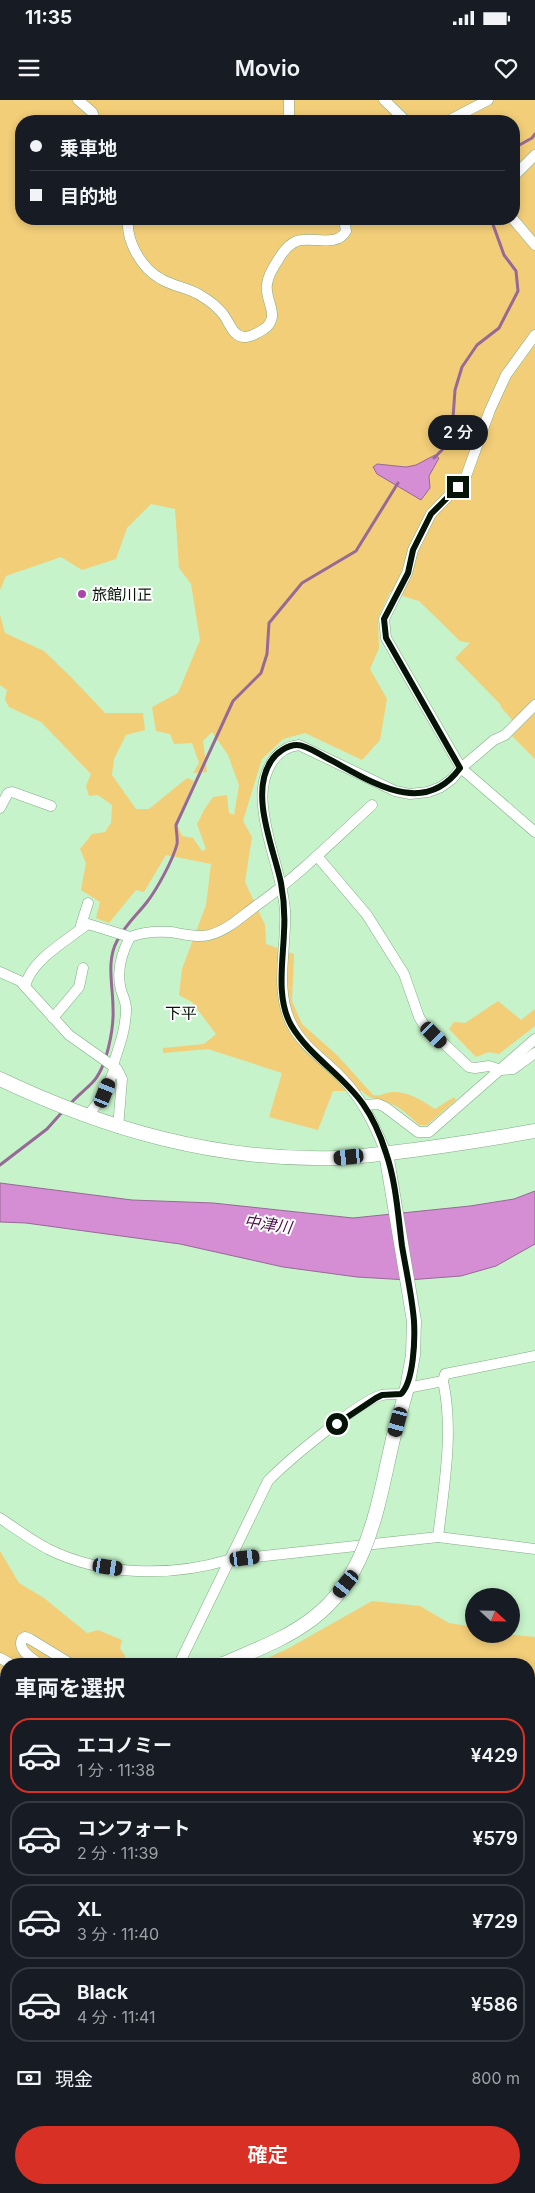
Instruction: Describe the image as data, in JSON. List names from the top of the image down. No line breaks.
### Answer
{"districts":["下平"],"water":["中津川"],"places":["旅館川正"],"north":"right","page":{"status":"11:35","header":"Movio","banner":["乗車地","目的地"],"bubble":"2 分","heading":"車両を選択","list":[{"name":"エコノミー","note":"1 分 · 11:38","value":"¥429"},{"name":"コンフォート","note":"2 分 · 11:39","value":"¥579"},{"name":"XL","note":"3 分 · 11:40","value":"¥729"},{"name":"Black","note":"4 分 · 11:41","value":"¥586"}],"pay":["現金","800 m"],"buttons":"確定"}}
